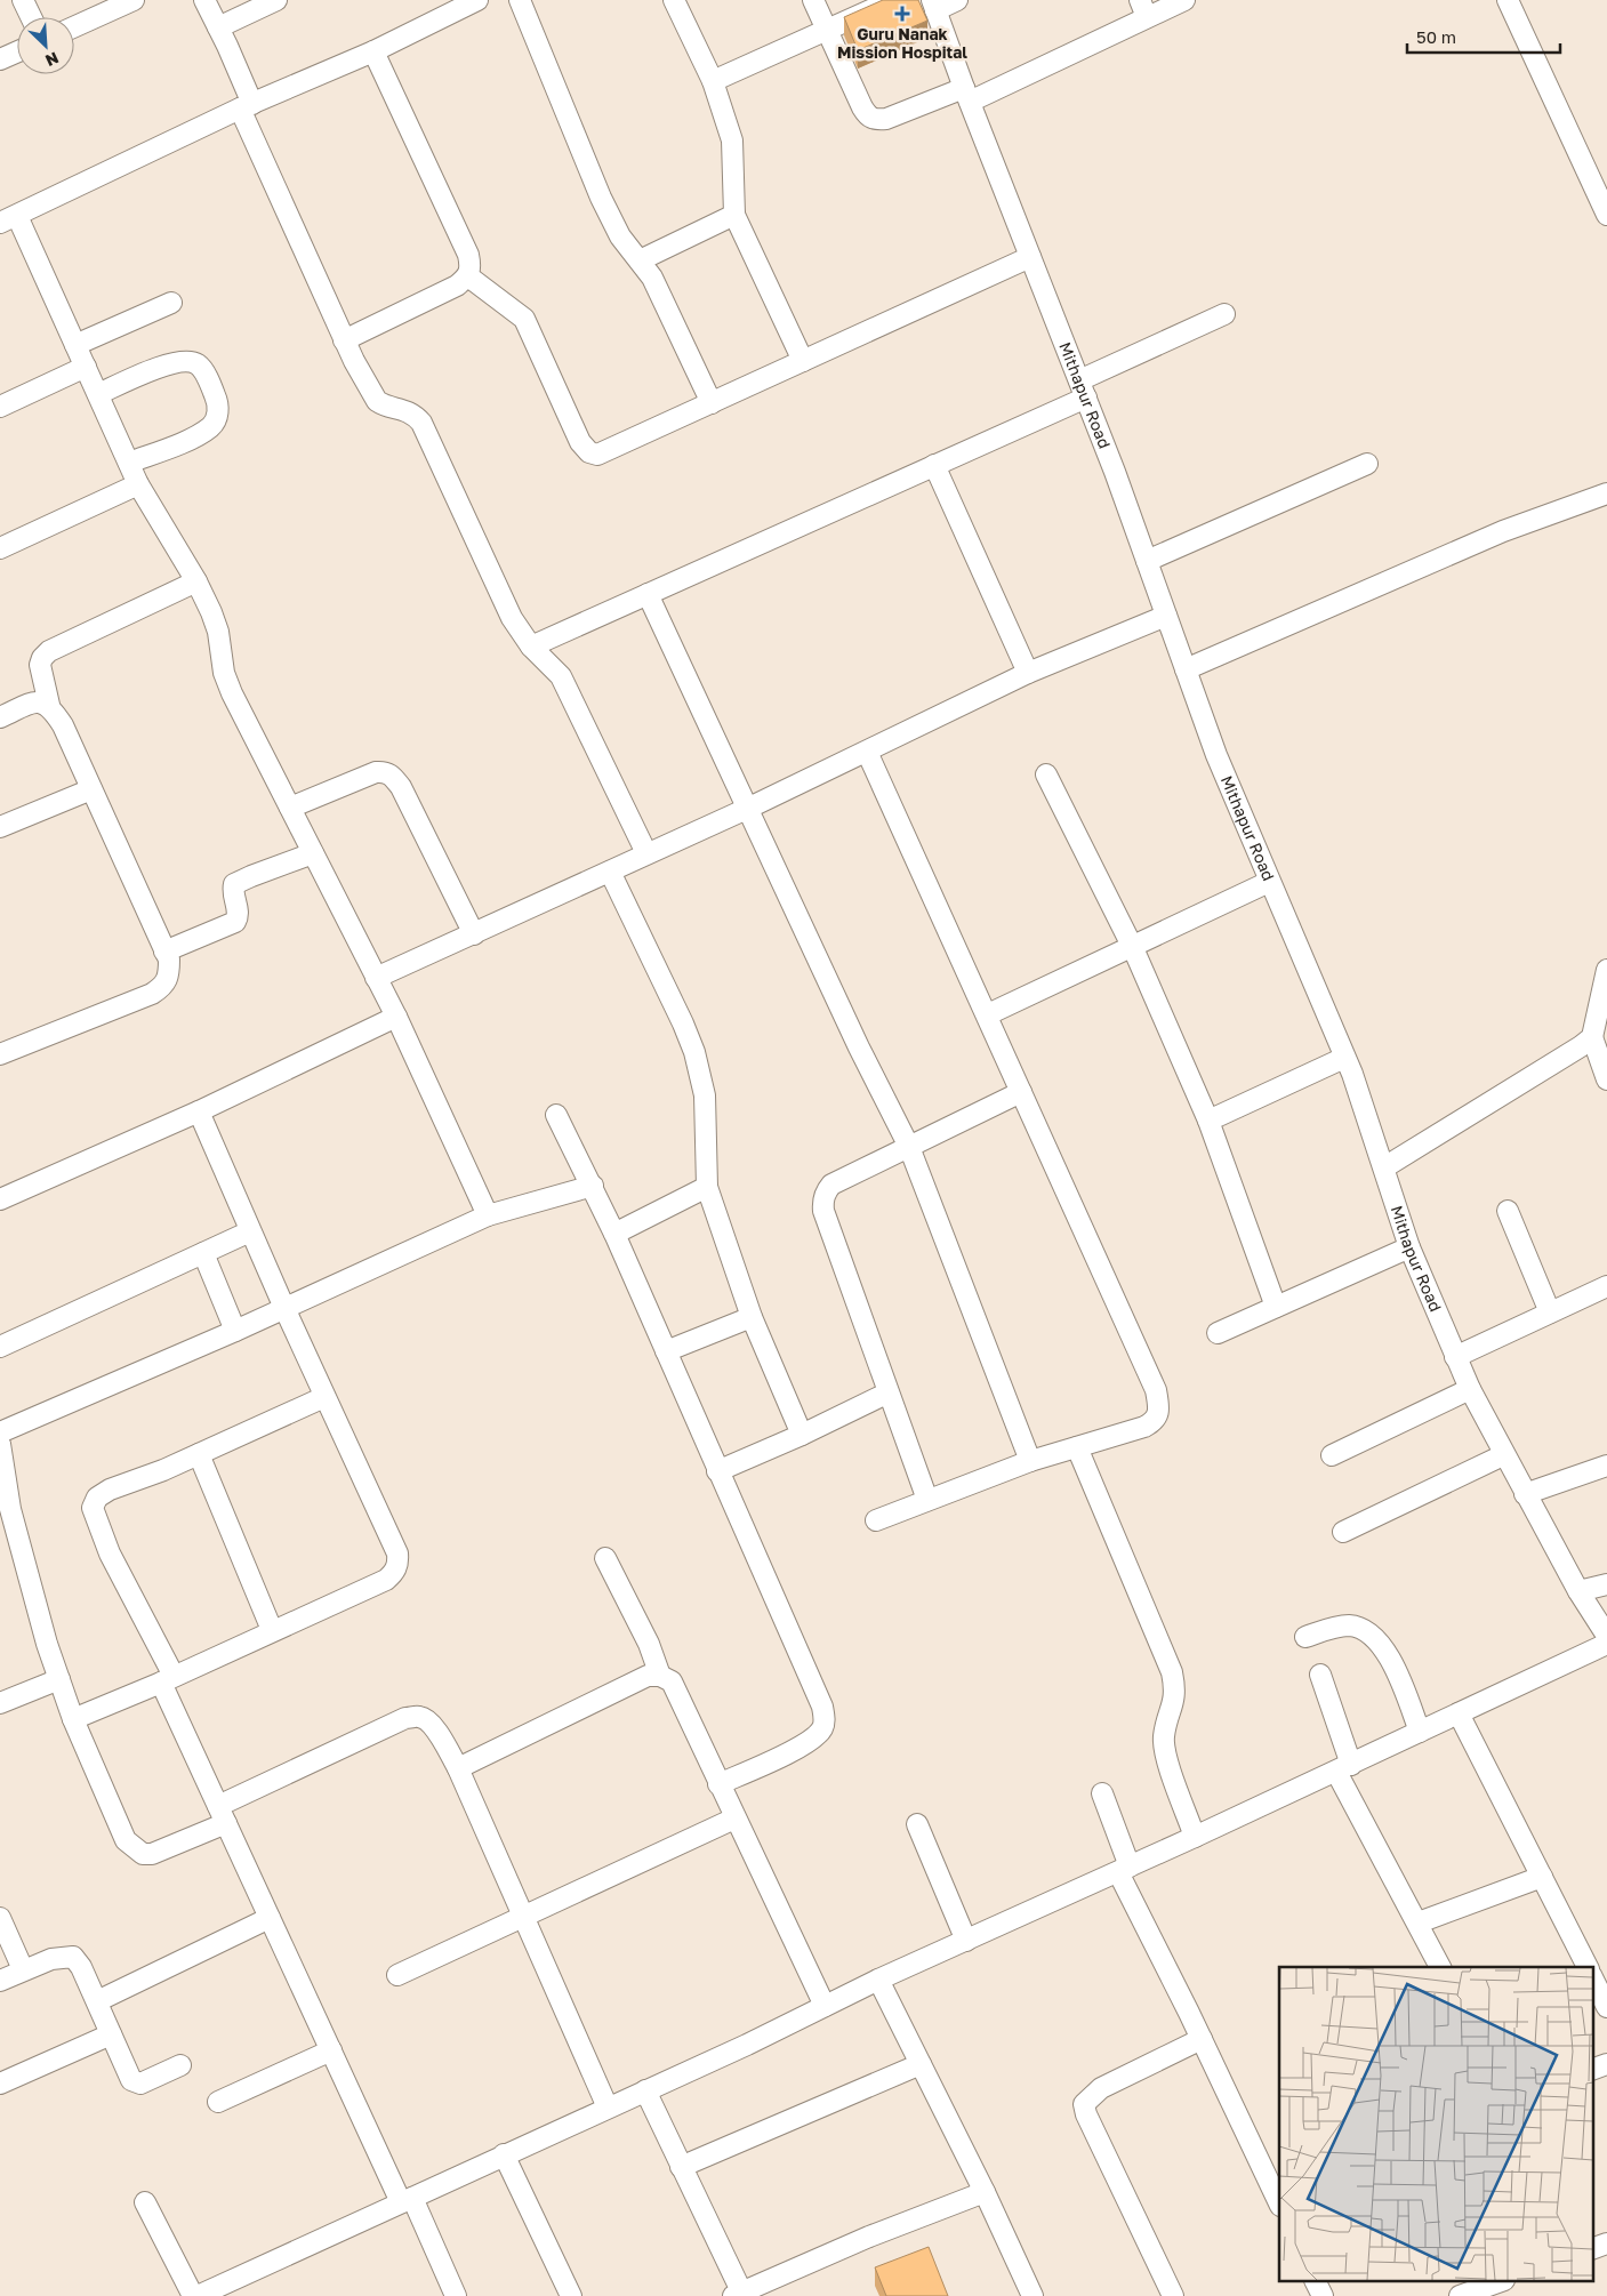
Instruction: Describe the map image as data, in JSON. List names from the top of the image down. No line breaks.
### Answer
{"streets":{"street":["Mithapur Road"]},"places":{"health":["Guru Nanak Mission Hospital"]},"scale_bar":"50 m","north":"bottom right"}
